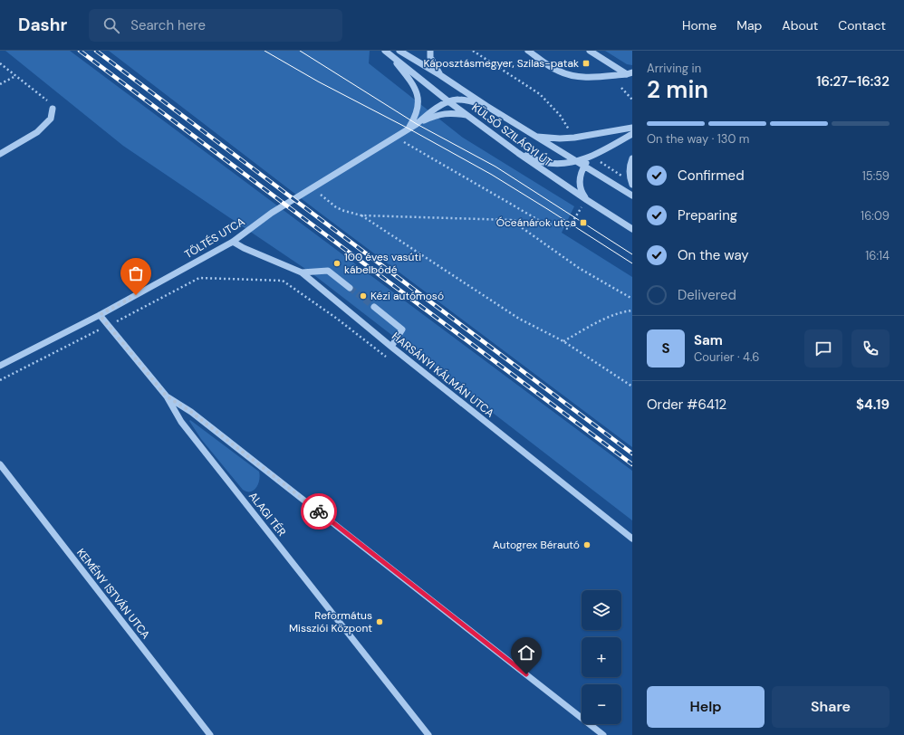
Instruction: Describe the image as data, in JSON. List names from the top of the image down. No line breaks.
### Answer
{"streets":{"street":["KÜLSŐ SZILÁGYI ÚT","TÖLTÉS UTCA","HARSÁNYI KÁLMÁN UTCA","ALAGI TÉR","KEMÉNY ISTVÁN UTCA"]},"crossings":[["KÜLSŐ SZILÁGYI ÚT","TÖLTÉS UTCA"],["TÖLTÉS UTCA","HARSÁNYI KÁLMÁN UTCA"],["TÖLTÉS UTCA","ALAGI TÉR"]],"places":{"transit":["Káposztásmegyer, Szilas-patak","Óceánárok utca"],"other":["100 éves vasúti kábelbódé","Kézi autómosó","Autogrex Bérautó","Református Missziói Központ"]},"page":{"header":"Dashr","search":"Search here","nav":["Home","Map","About","Contact"],"heading":["2 min","Arriving in","16:27–16:32"],"panel":["Sam","Courier · 4.6","Order #6412","$4.19"],"bar":"On the way · 130 m","list":[["Confirmed","15:59"],["Preparing","16:09"],["On the way","16:14"],"Delivered"],"round":"S","map_buttons":["+","−"],"buttons":["Help","Share"]}}
